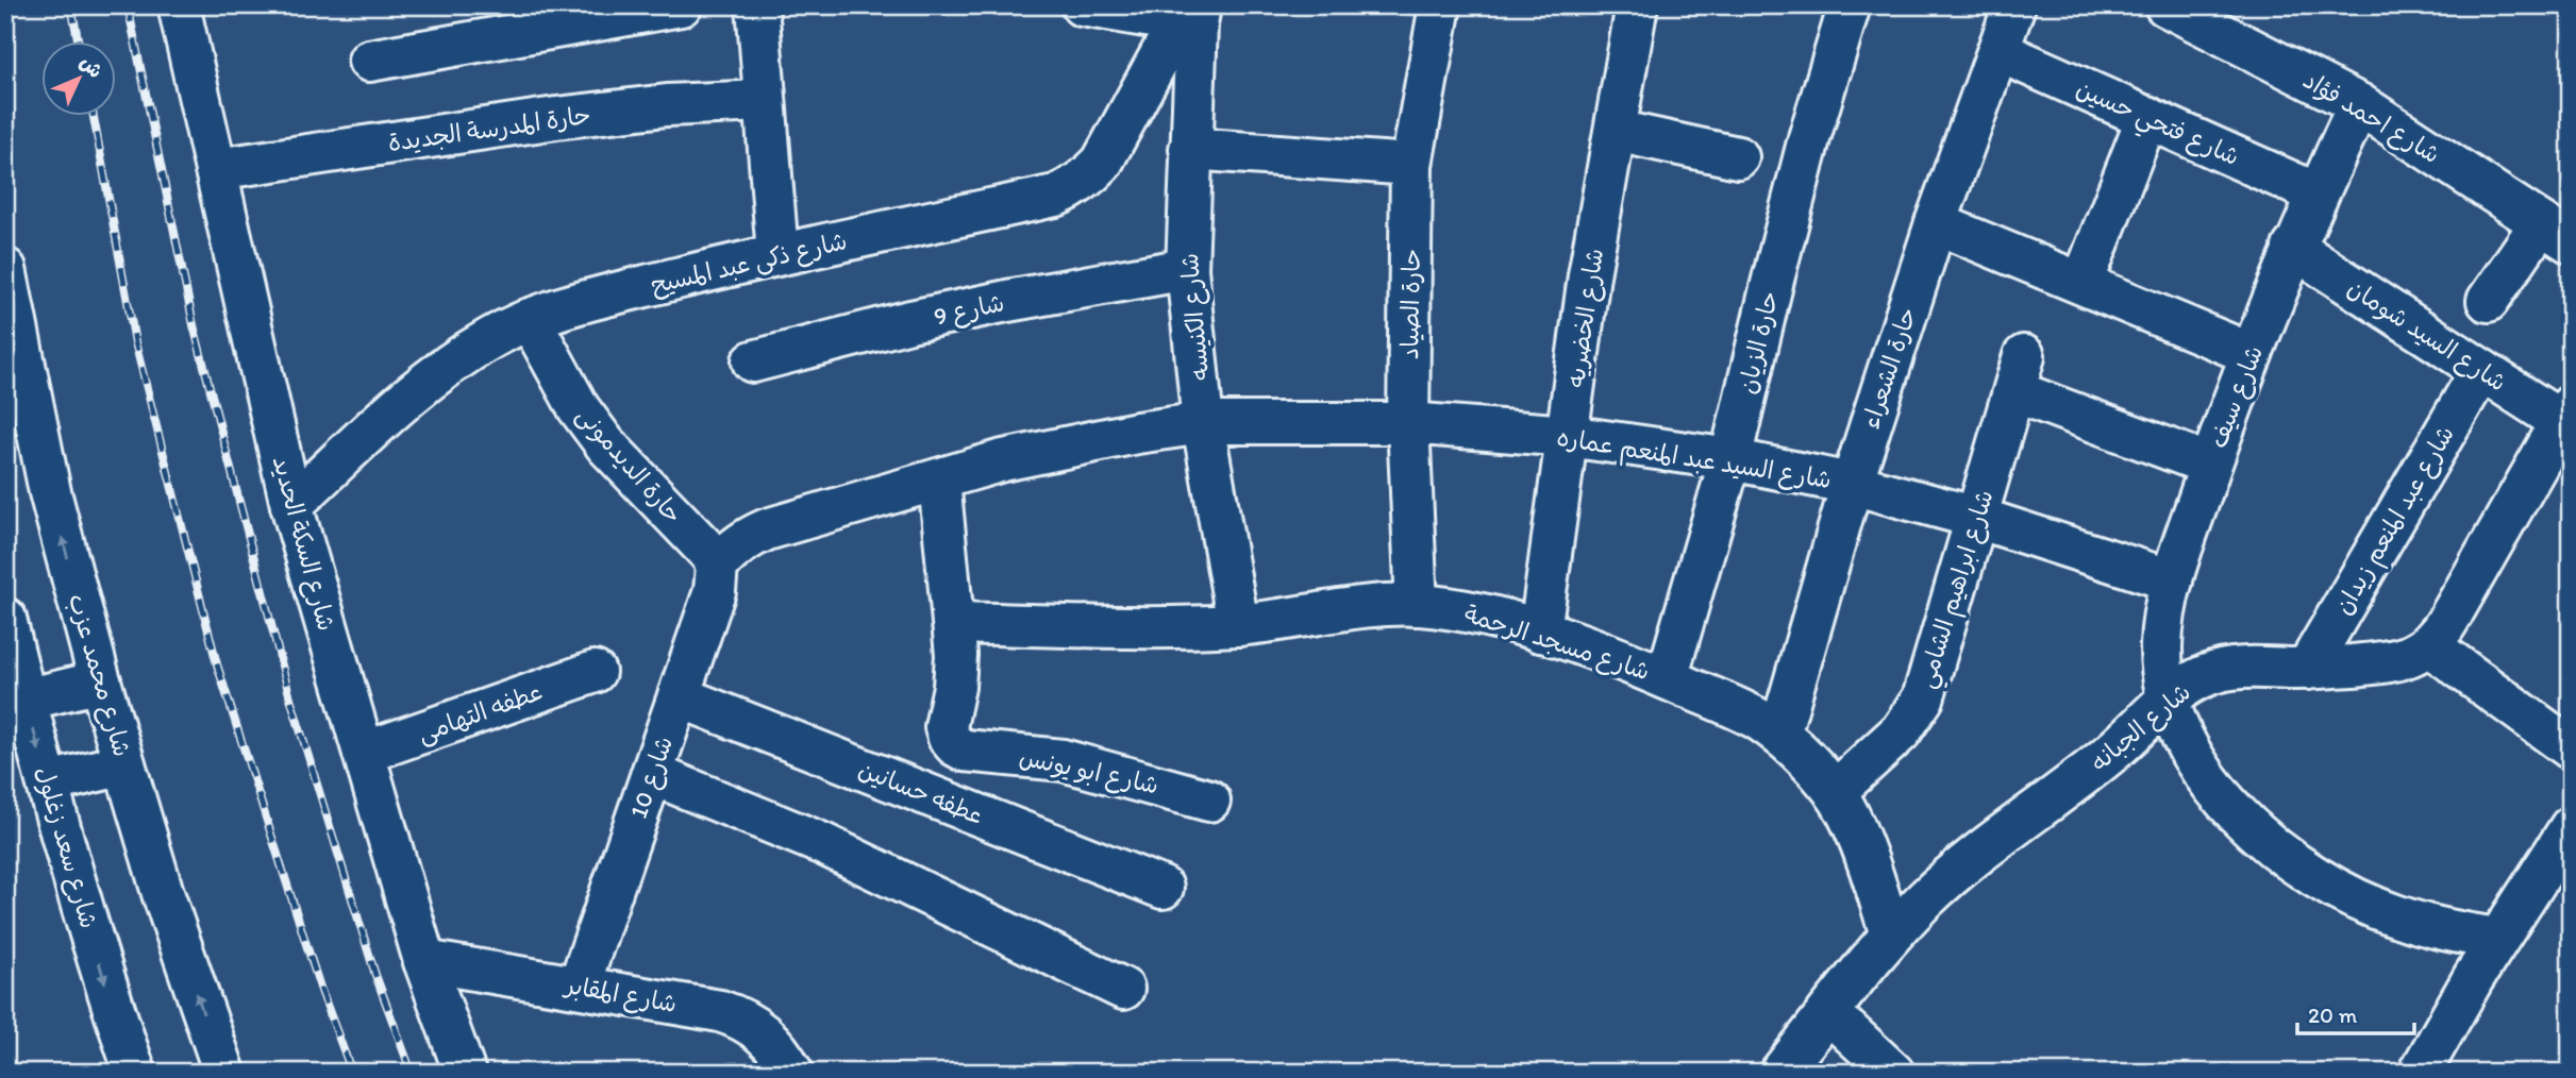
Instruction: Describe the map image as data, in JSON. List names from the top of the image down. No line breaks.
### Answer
{"streets":{"street":["شارع احمد فؤاد","شارع فتحي حسين","حارة المدرسة الجديدة","شارع ذكى عبد المسيح","حارة الصياد","شارع 9","شارع الكنيسه","شارع الخضريه","شارع السيد شومان","حارة الزيان","حارة الشعراء","شارع سيف","شارع السيد عبد المنعم عماره","حارة الديدمونى","شارع عبد المنعم زيدان","شارع السكة الحديد","شارع ابراهيم الشامي","شارع مسجد الرحمة","شارع محمد عزب","عطفه التهامى","شارع الجبانه","شارع ابو يونس","شارع 10","عطفه حسانين","شارع سعد زغلول","شارع المقابر"]},"crossings":[["شارع احمد فؤاد","شارع سيف"],["شارع فتحي حسين","حارة الشعراء"],["شارع فتحي حسين","شارع سيف"],["حارة المدرسة الجديدة","شارع السكة الحديد"],["شارع ذكى عبد المسيح","شارع الكنيسه"],["شارع ذكى عبد المسيح","حارة الديدمونى"],["شارع ذكى عبد المسيح","شارع السكة الحديد"],["حارة الصياد","شارع السيد عبد المنعم عماره"],["حارة الصياد","شارع مسجد الرحمة"],["شارع 9","شارع الكنيسه"],["شارع الكنيسه","شارع السيد عبد المنعم عماره"],["شارع الكنيسه","شارع مسجد الرحمة"],["شارع الخضريه","شارع السيد عبد المنعم عماره"],["شارع الخضريه","شارع مسجد الرحمة"],["شارع السيد شومان","شارع سيف"],["شارع السيد شومان","شارع عبد المنعم زيدان"],["شارع السيد شومان","شارع الجبانه"],["حارة الزيان","شارع السيد عبد المنعم عماره"],["حارة الزيان","شارع مسجد الرحمة"],["حارة الشعراء","شارع السيد عبد المنعم عماره"],["حارة الشعراء","شارع مسجد الرحمة"],["شارع سيف","شارع السيد عبد المنعم عماره"],["شارع سيف","شارع ابراهيم الشامي"],["شارع سيف","شارع الجبانه"],["شارع السيد عبد المنعم عماره","حارة الديدمونى"],["شارع السيد عبد المنعم عماره","شارع ابراهيم الشامي"],["شارع السيد عبد المنعم عماره","شارع 10"],["حارة الديدمونى","شارع 10"],["شارع عبد المنعم زيدان","شارع الجبانه"],["شارع السكة الحديد","عطفه التهامى"],["شارع السكة الحديد","شارع المقابر"],["شارع ابراهيم الشامي","شارع مسجد الرحمة"],["شارع مسجد الرحمة","شارع الجبانه"],["شارع مسجد الرحمة","شارع ابو يونس"],["شارع 10","عطفه حسانين"],["شارع 10","شارع المقابر"]],"one_way":["شارع محمد عزب","شارع سعد زغلول"],"scale_bar":"20 m","north":"top right"}
